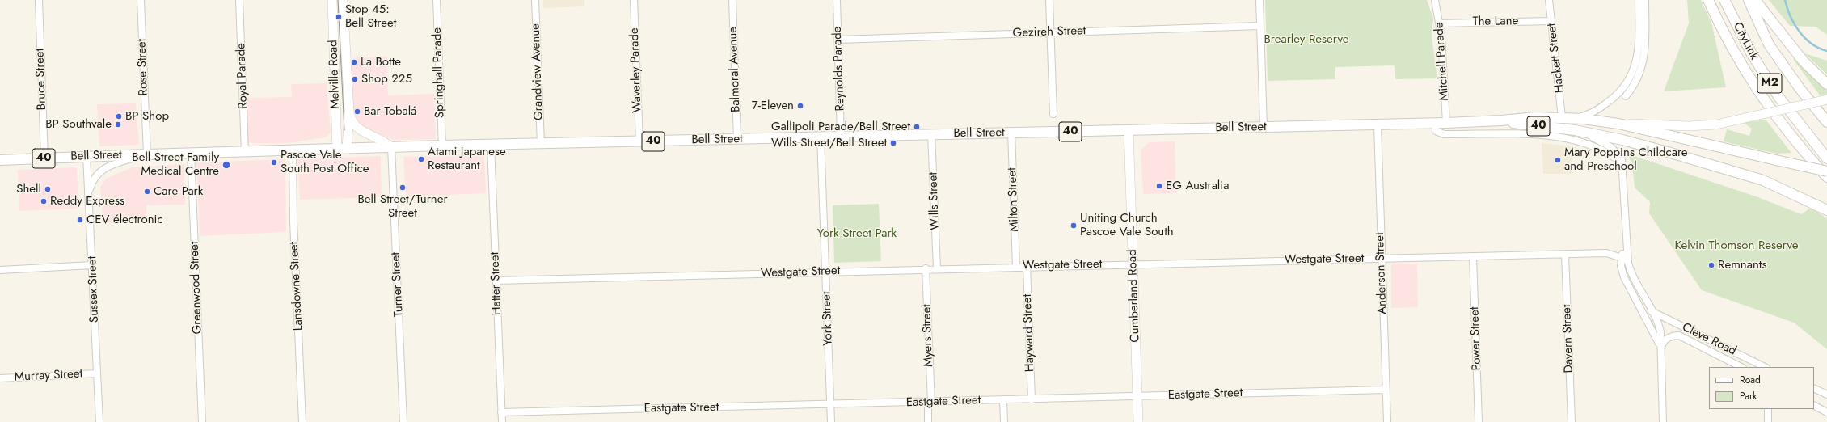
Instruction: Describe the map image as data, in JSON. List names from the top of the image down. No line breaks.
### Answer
{"streets":{"highway":["CityLink","M2","40","Bell Street"],"main road":["Melville Road","Cumberland Road"],"street":["The Lane","Gezireh Street","Hackett Street","Mitchell Parade","Rose Street","Reynolds Parade","Balmoral Avenue","Waverley Parade","Grandview Avenue","Springhall Parade","Royal Parade","Bruce Street","Milton Street","Wills Street","Westgate Street","Anderson Street","Hatter Street","Turner Street","Lansdowne Street","Greenwood Street","Sussex Street","York Street","Hayward Street","Myers Street","Power Street","Davern Street","Cleve Road","Murray Street","Eastgate Street"]},"crossings":[["The Lane","Hackett Street"],["The Lane","Mitchell Parade"],["Gezireh Street","Reynolds Parade"],["Hackett Street","Bell Street"],["Mitchell Parade","Bell Street"],["Rose Street","Bell Street"],["Reynolds Parade","Bell Street"],["Balmoral Avenue","Bell Street"],["Waverley Parade","Bell Street"],["Grandview Avenue","Bell Street"],["Springhall Parade","Bell Street"],["Melville Road","Bell Street"],["Royal Parade","Bell Street"],["Bruce Street","Bell Street"],["Bell Street","Milton Street"],["Bell Street","Wills Street"],["Bell Street","Anderson Street"],["Bell Street","Hatter Street"],["Bell Street","Turner Street"],["Bell Street","Lansdowne Street"],["Bell Street","Greenwood Street"],["Bell Street","Sussex Street"],["Bell Street","Cumberland Road"],["Bell Street","York Street"],["Milton Street","Westgate Street"],["Wills Street","Westgate Street"],["Westgate Street","Anderson Street"],["Westgate Street","Hatter Street"],["Westgate Street","Cumberland Road"],["Westgate Street","York Street"],["Westgate Street","Hayward Street"],["Westgate Street","Myers Street"],["Westgate Street","Power Street"],["Westgate Street","Davern Street"],["Anderson Street","Eastgate Street"],["Hatter Street","Eastgate Street"],["Sussex Street","Murray Street"],["Cumberland Road","Eastgate Street"],["York Street","Eastgate Street"],["Hayward Street","Eastgate Street"],["Myers Street","Eastgate Street"]],"parks":["Brearley Reserve","York Street Park","Kelvin Thomson Reserve"],"places":["Stop 45: Bell Street","La Botte","Shop 225","7-Eleven","Bar Tobalá","BP Shop","BP Southvale","Gallipoli Parade/Bell Street","Wills Street/Bell Street","Atami Japanese Restaurant","Mary Poppins Childcare and Preschool","Pascoe Vale South Post Office","Bell Street Family Medical Centre","EG Australia","Bell Street/Turner Street","Shell","Care Park","Reddy Express","CEV électronic","Uniting Church Pascoe Vale South","Remnants"],"legend":["Road","Park"]}
